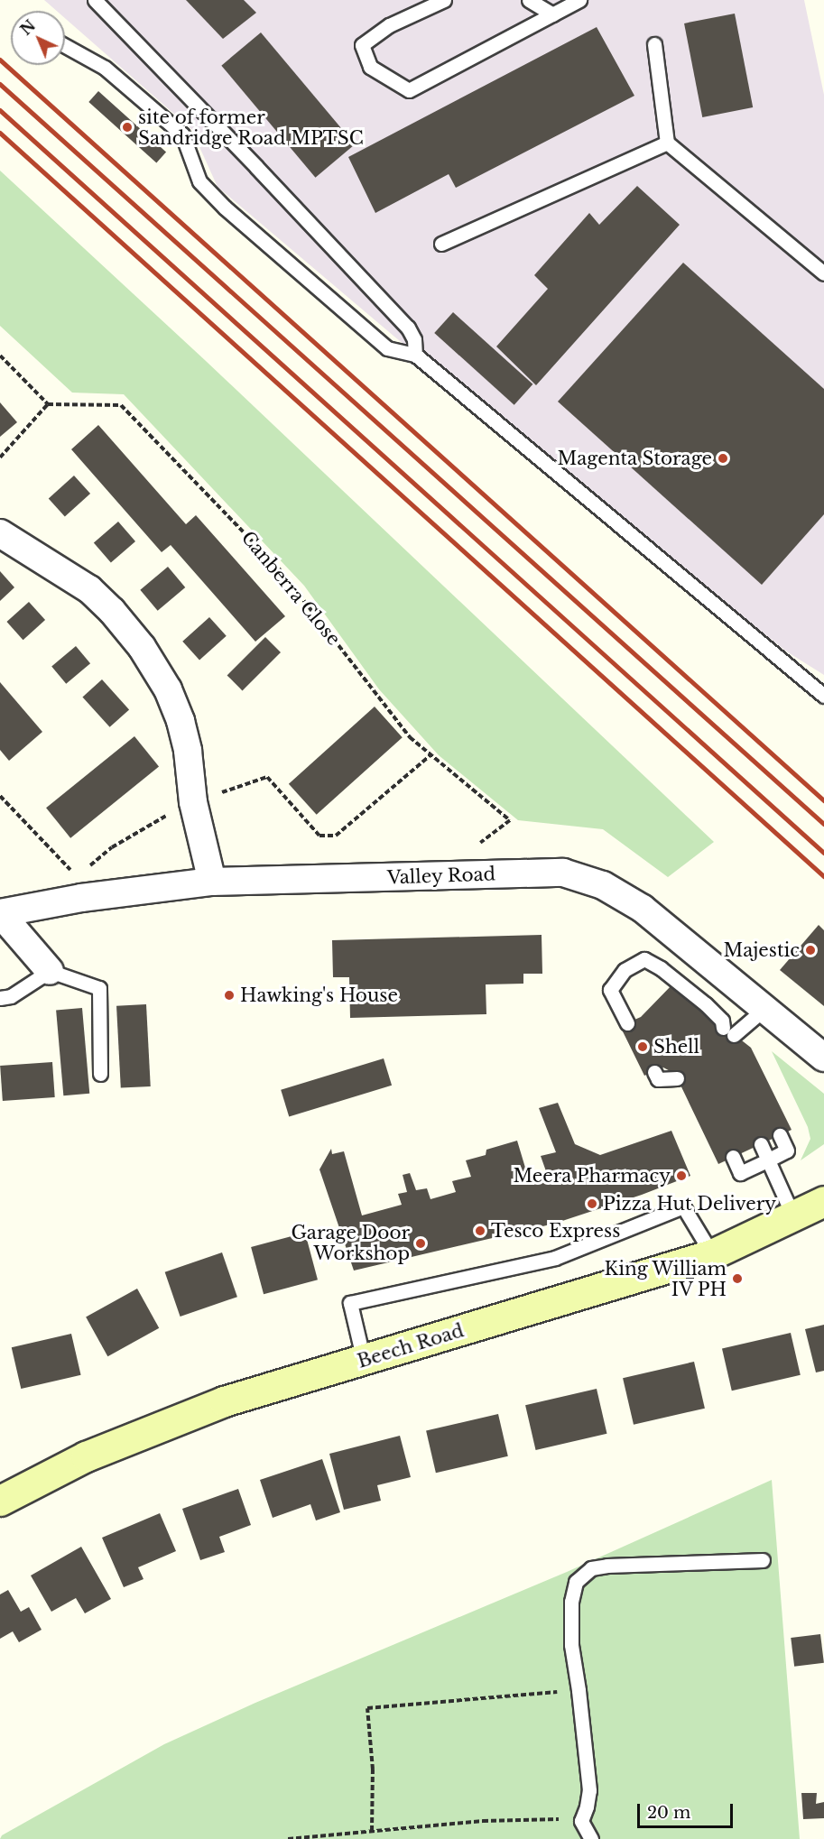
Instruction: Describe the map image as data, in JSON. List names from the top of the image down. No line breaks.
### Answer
{"streets":{"street":["Valley Road","Beech Road"],"path":["Canberra Close"]},"crossings":[["Canberra Close","Valley Road"]],"places":["site of former Sandridge Road MPTSC","Magenta Storage","Majestic","Hawking's House","Shell","Meera Pharmacy","Pizza Hut Delivery","Tesco Express","Garage Door Workshop","King William IV PH"],"scale_bar":"20 m","north":"top left"}
